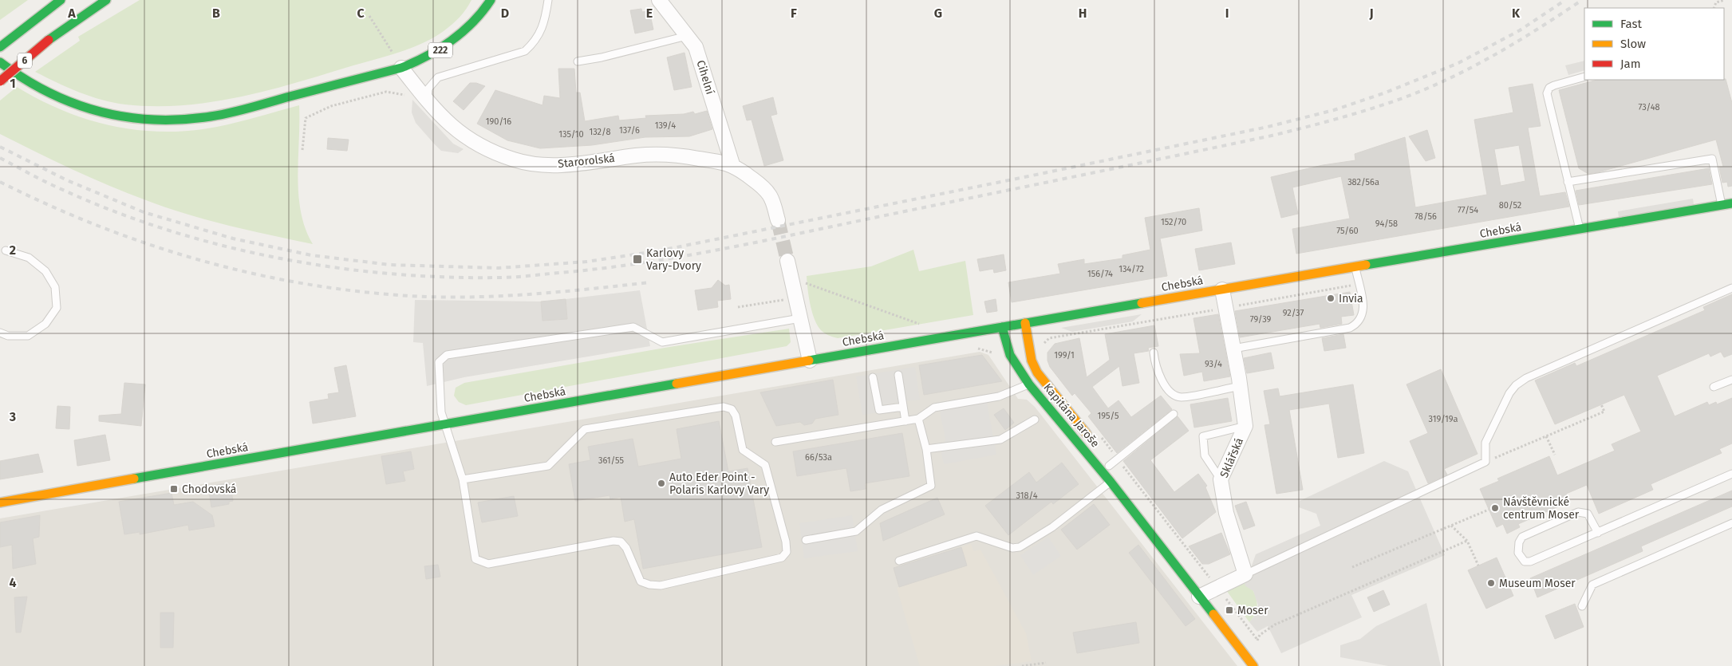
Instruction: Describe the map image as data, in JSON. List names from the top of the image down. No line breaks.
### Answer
{"streets":{"main road":["222","6","Chebská","Kapitána Jaroše"],"street":["Cihelní","Starorolská","Sklářská"]},"crossings":[["222","Starorolská"],["Cihelní","Starorolská"],["Chebská","Kapitána Jaroše"],["Chebská","Sklářská"]],"places":{"transit":["Karlovy Vary-Dvory","Chodovská","Moser"],"other":["Invia","Auto Eder Point - Polaris Karlovy Vary","Návštěvnické centrum Moser","Museum Moser"]},"house_numbers":["73/48","190/16","139/4","137/6","132/8","135/10","382/56a","80/52","77/54","78/56","152/70","94/58","75/60","134/72","156/74","92/37","79/39","199/1","93/4","195/5","319/19a","66/53a","361/55","318/4"],"legend":["Fast","Slow","Jam"],"grid":{"columns":["A","B","C","D","E","F","G","H","I","J","K"],"rows":["1","2","3","4"]}}
